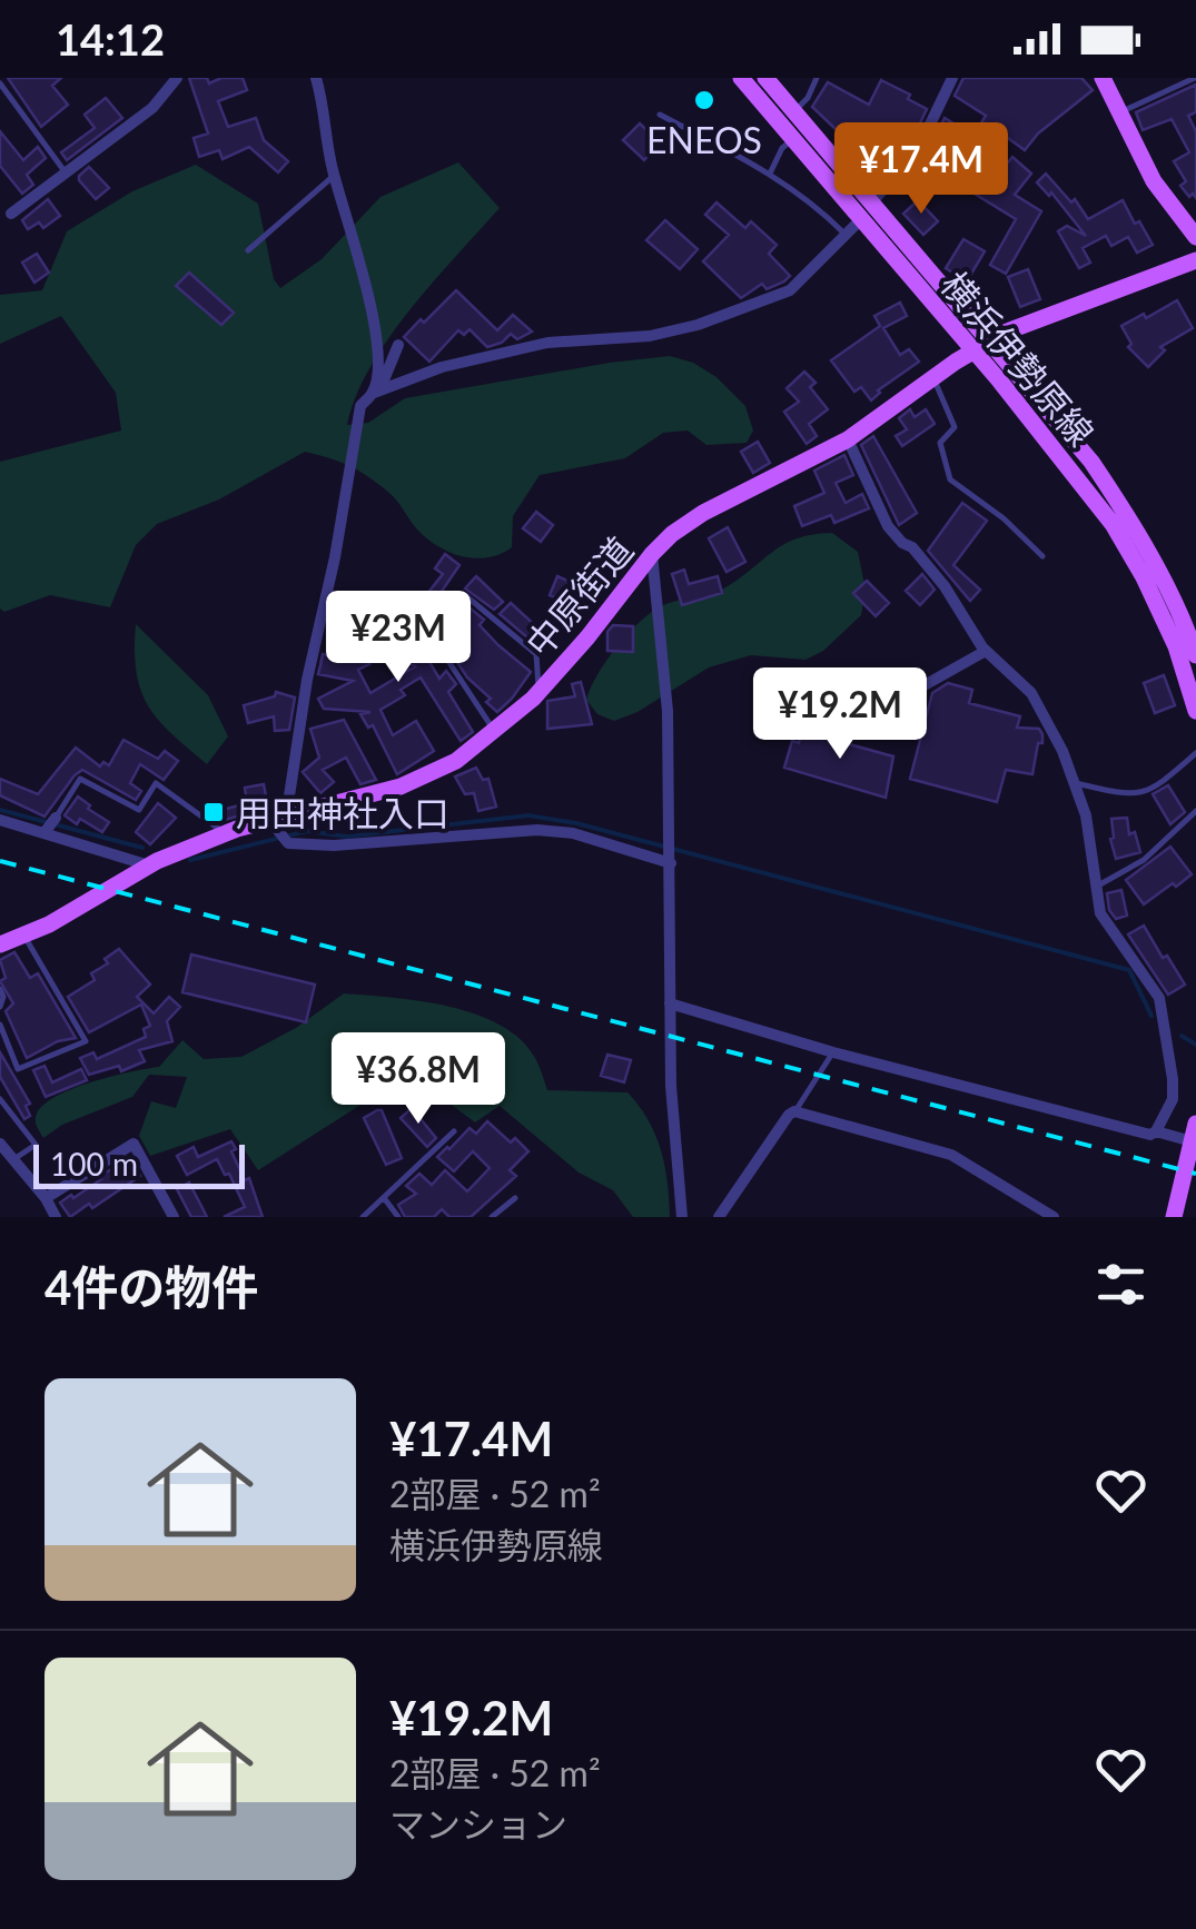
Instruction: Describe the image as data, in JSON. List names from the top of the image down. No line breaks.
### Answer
{"streets":{"main road":["横浜伊勢原線","中原街道"]},"crossings":[["横浜伊勢原線","中原街道"]],"places":{"other":["ENEOS"],"transit":["用田神社入口"]},"scale_bar":"100 m","page":{"status":"14:12","price":["¥17.4M","¥23M","¥19.2M","¥36.8M"],"scale":"100 m","heading":"4件の物件","list":[{"name":"¥17.4M","note":"2部屋 · 52 m² · 横浜伊勢原線"},{"name":"¥19.2M","note":"2部屋 · 52 m² · マンション"}]}}
